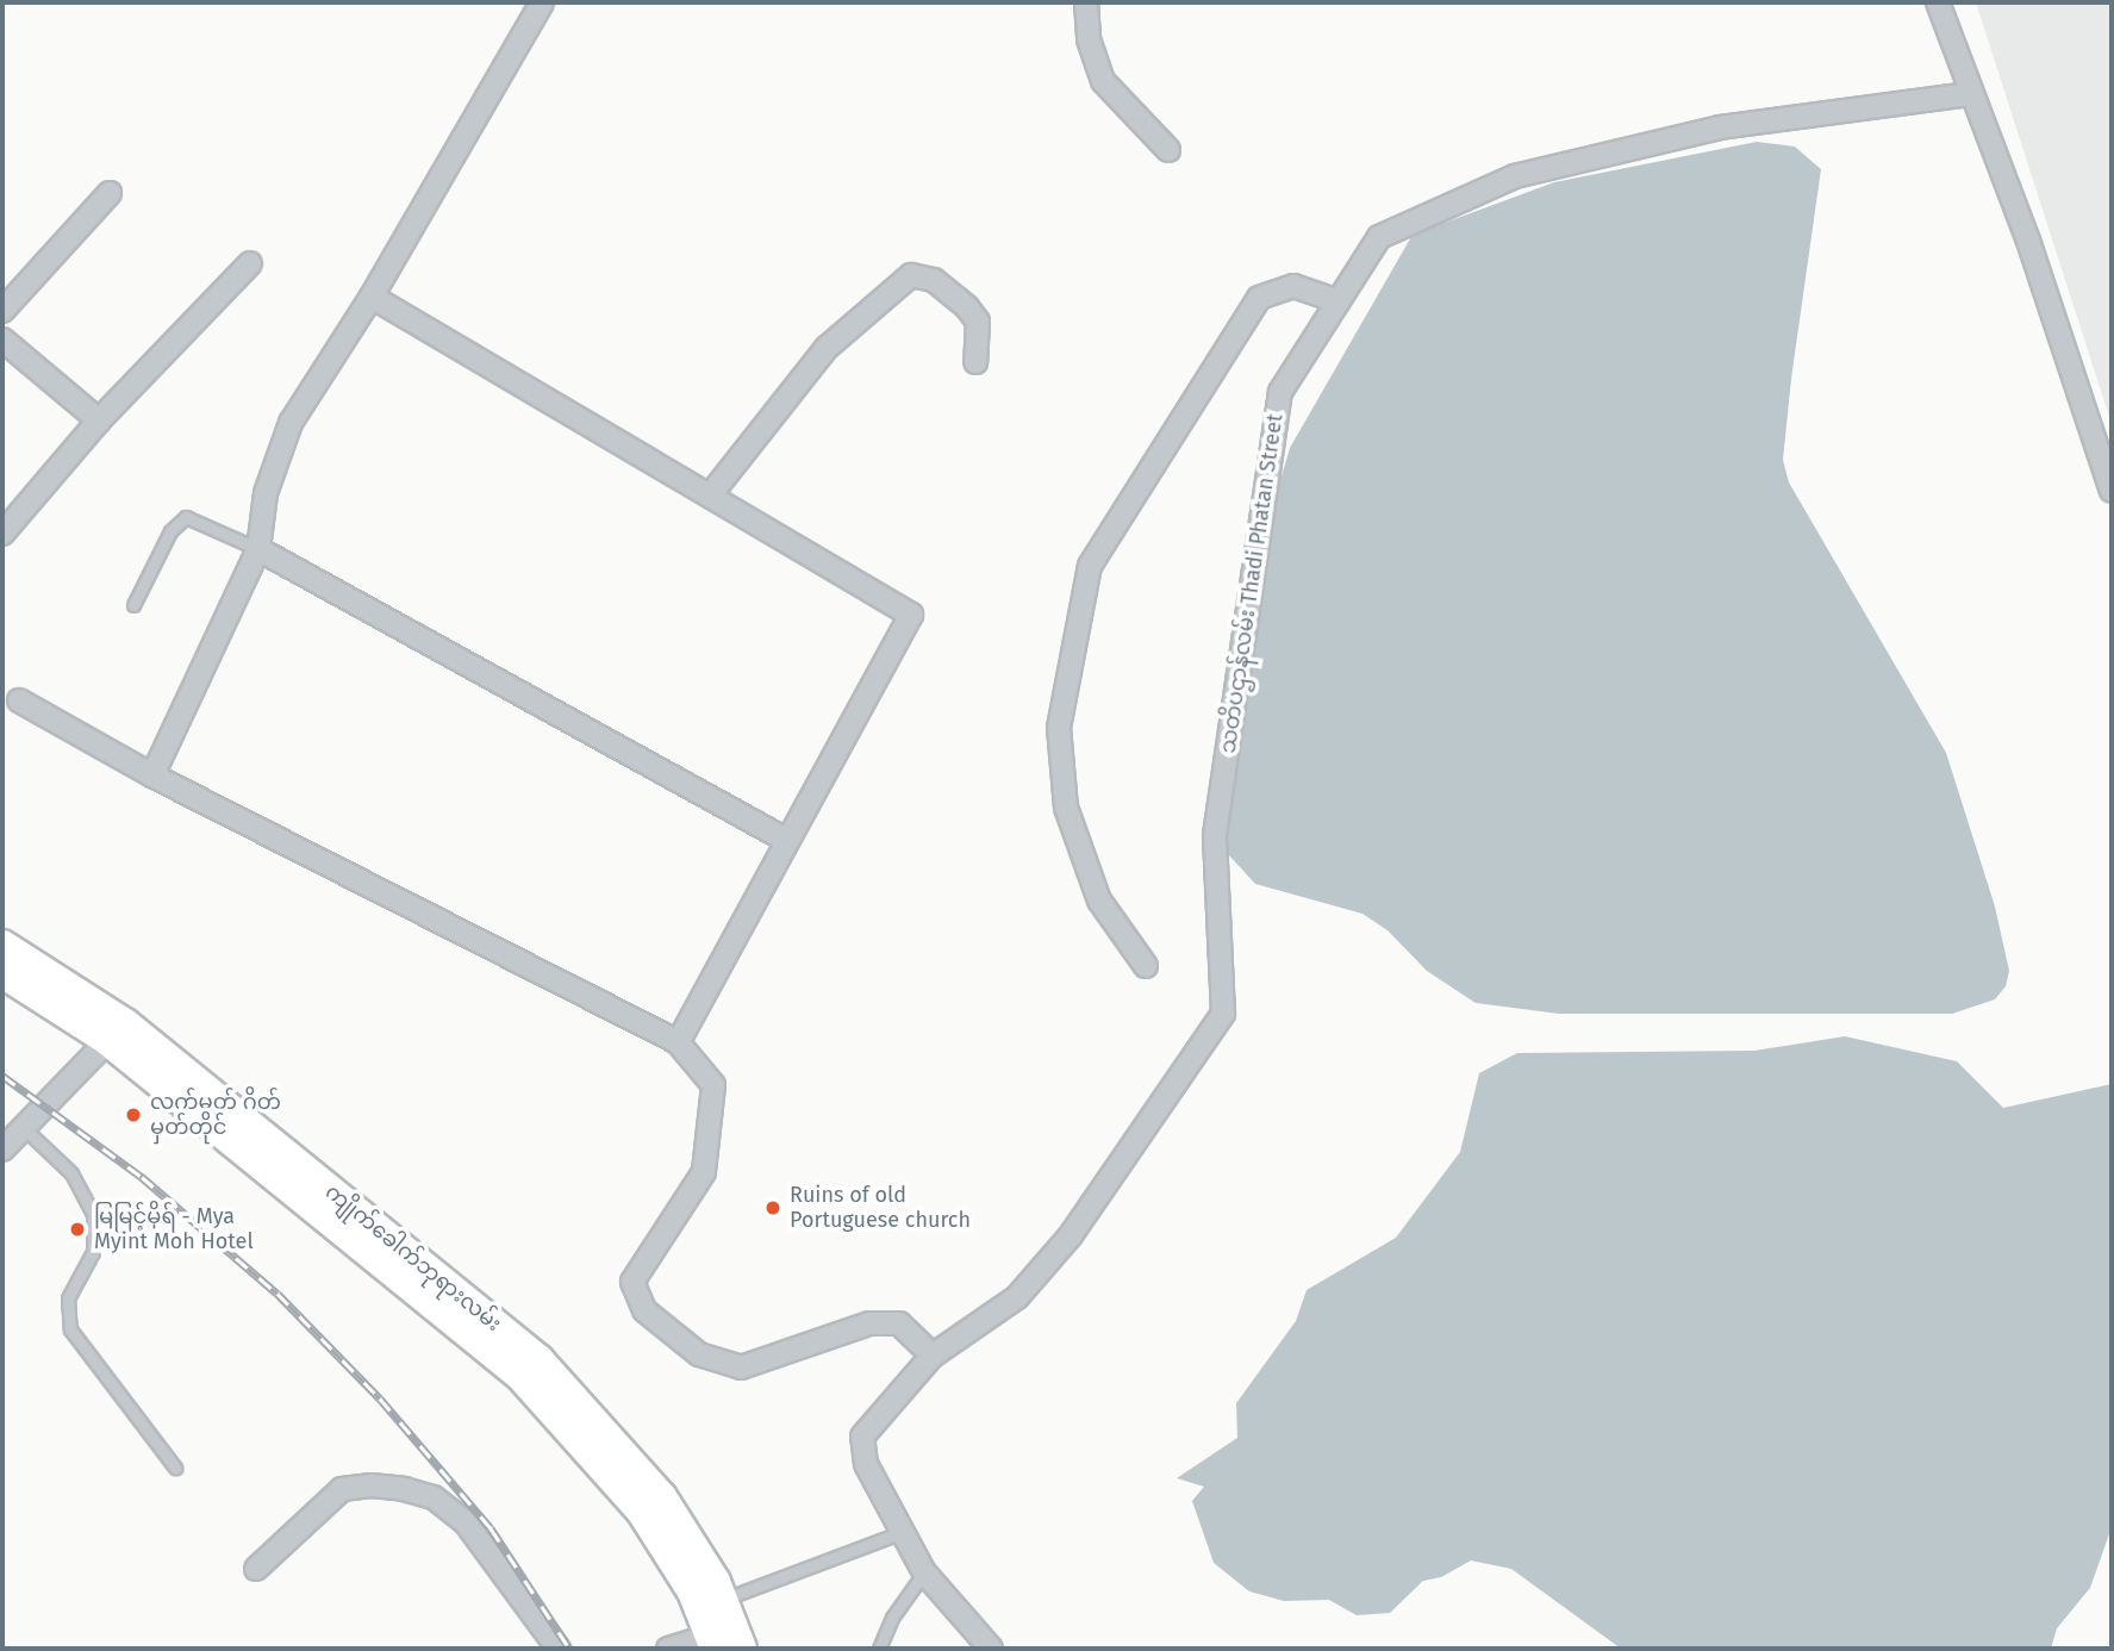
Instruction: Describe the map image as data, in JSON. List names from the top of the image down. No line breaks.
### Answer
{"streets":{"main road":["ကျိုက်ခေါက်ဘုရားလမ်း"],"street":["သတိပဌာန်လမ်း Thadi Phatan Street"]},"places":["လက်မှတ် ဂိတ် မှတ်တိုင်","Ruins of old Portuguese church","မြမြင့်မိုရ် - Mya Myint Moh Hotel"]}
